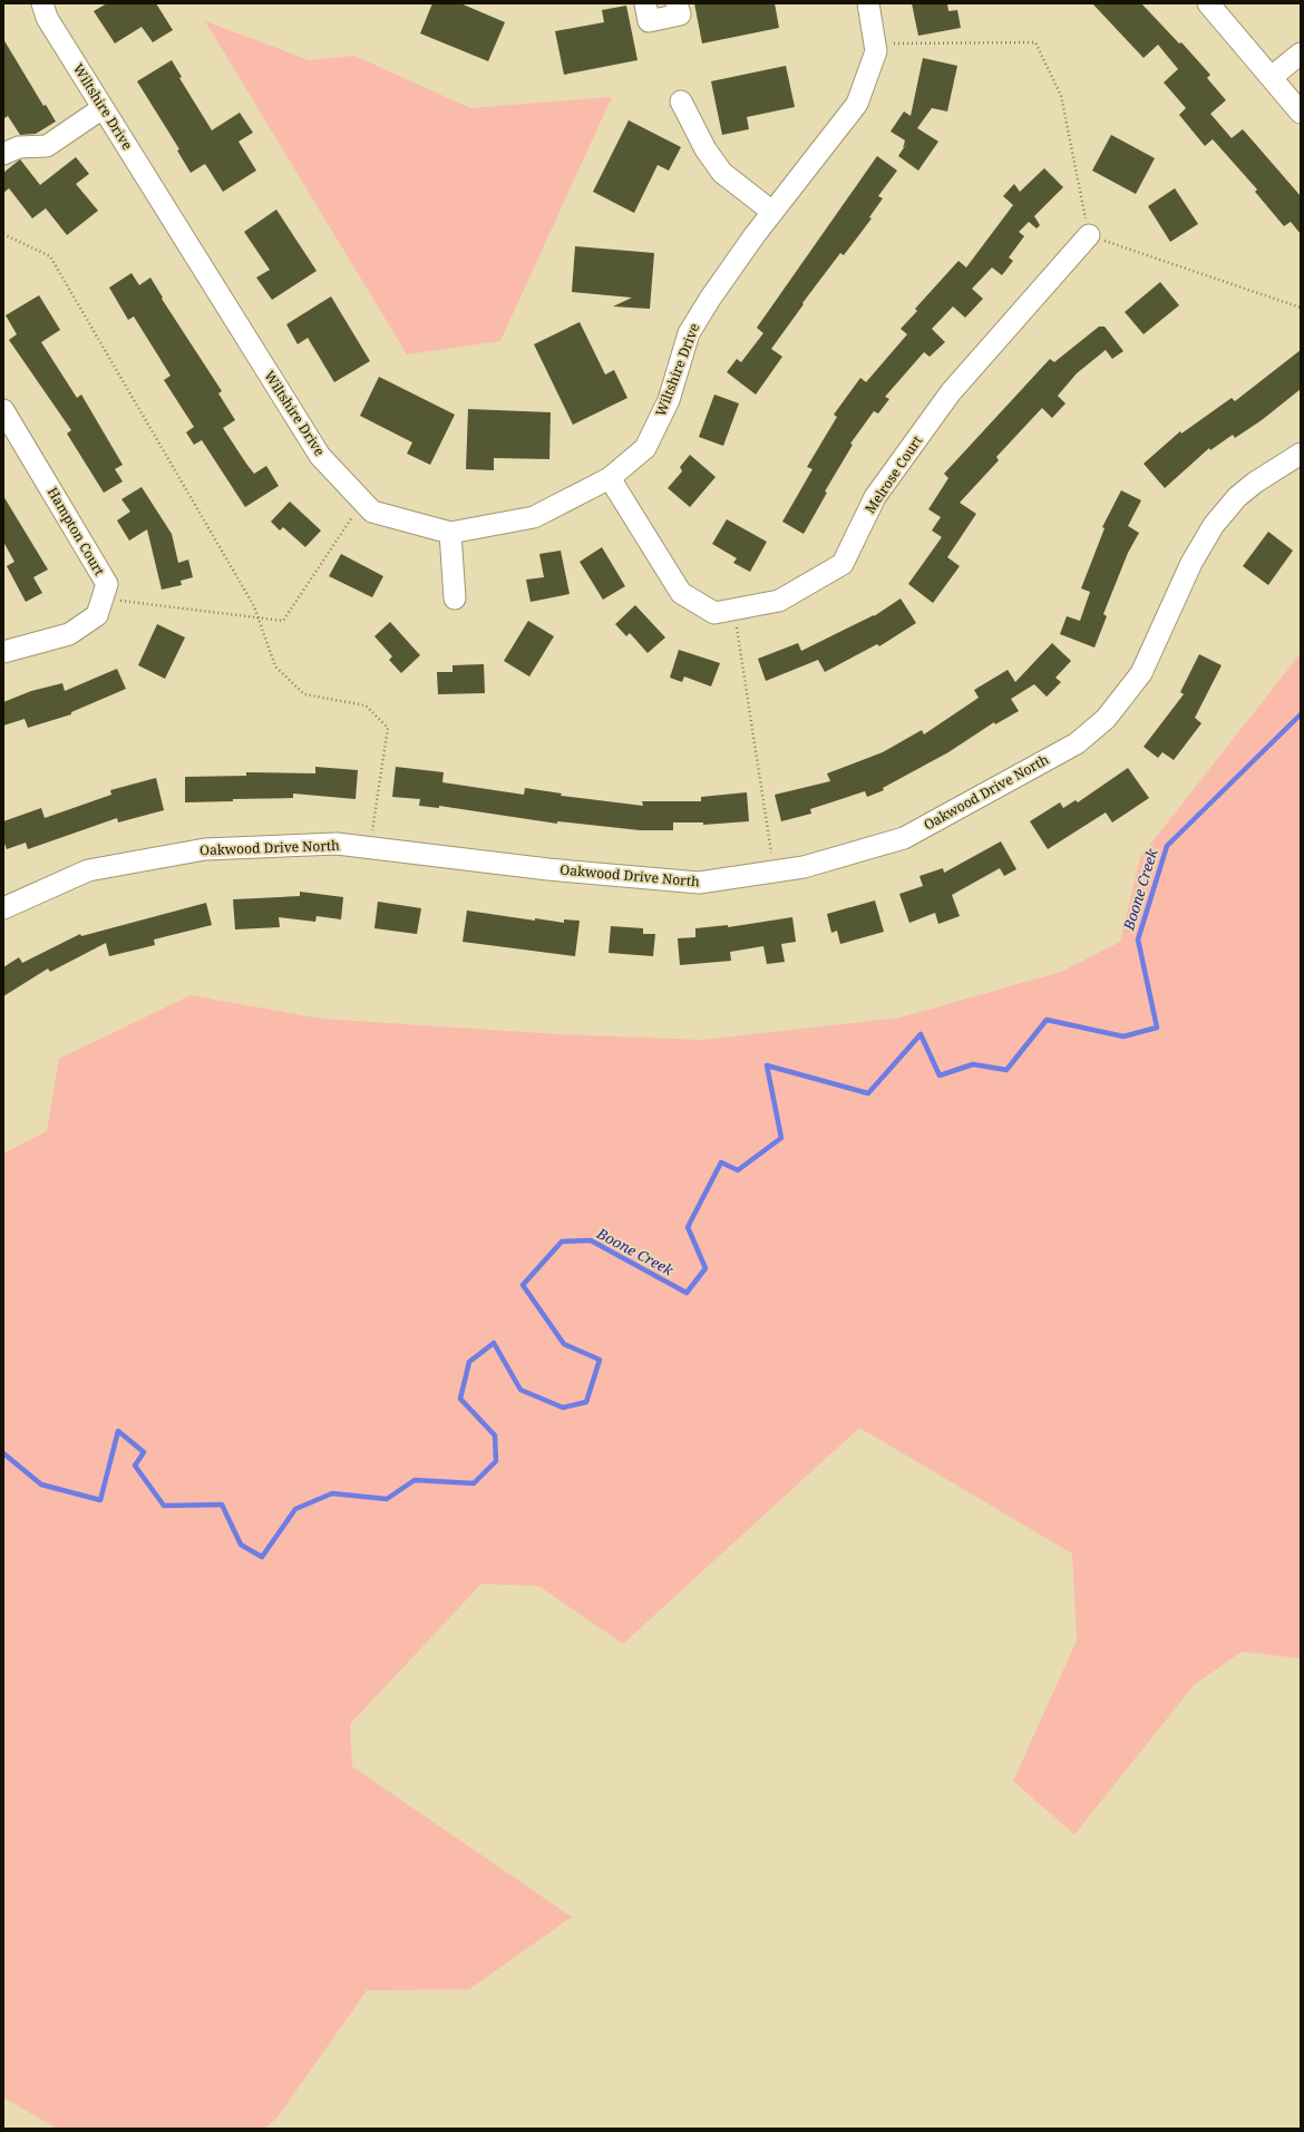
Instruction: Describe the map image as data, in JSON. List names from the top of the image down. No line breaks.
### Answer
{"streets":{"street":["Wiltshire Drive","Melrose Court","Hampton Court","Oakwood Drive North"]},"crossings":[["Wiltshire Drive","Melrose Court"]],"water":["Boone Creek"]}
